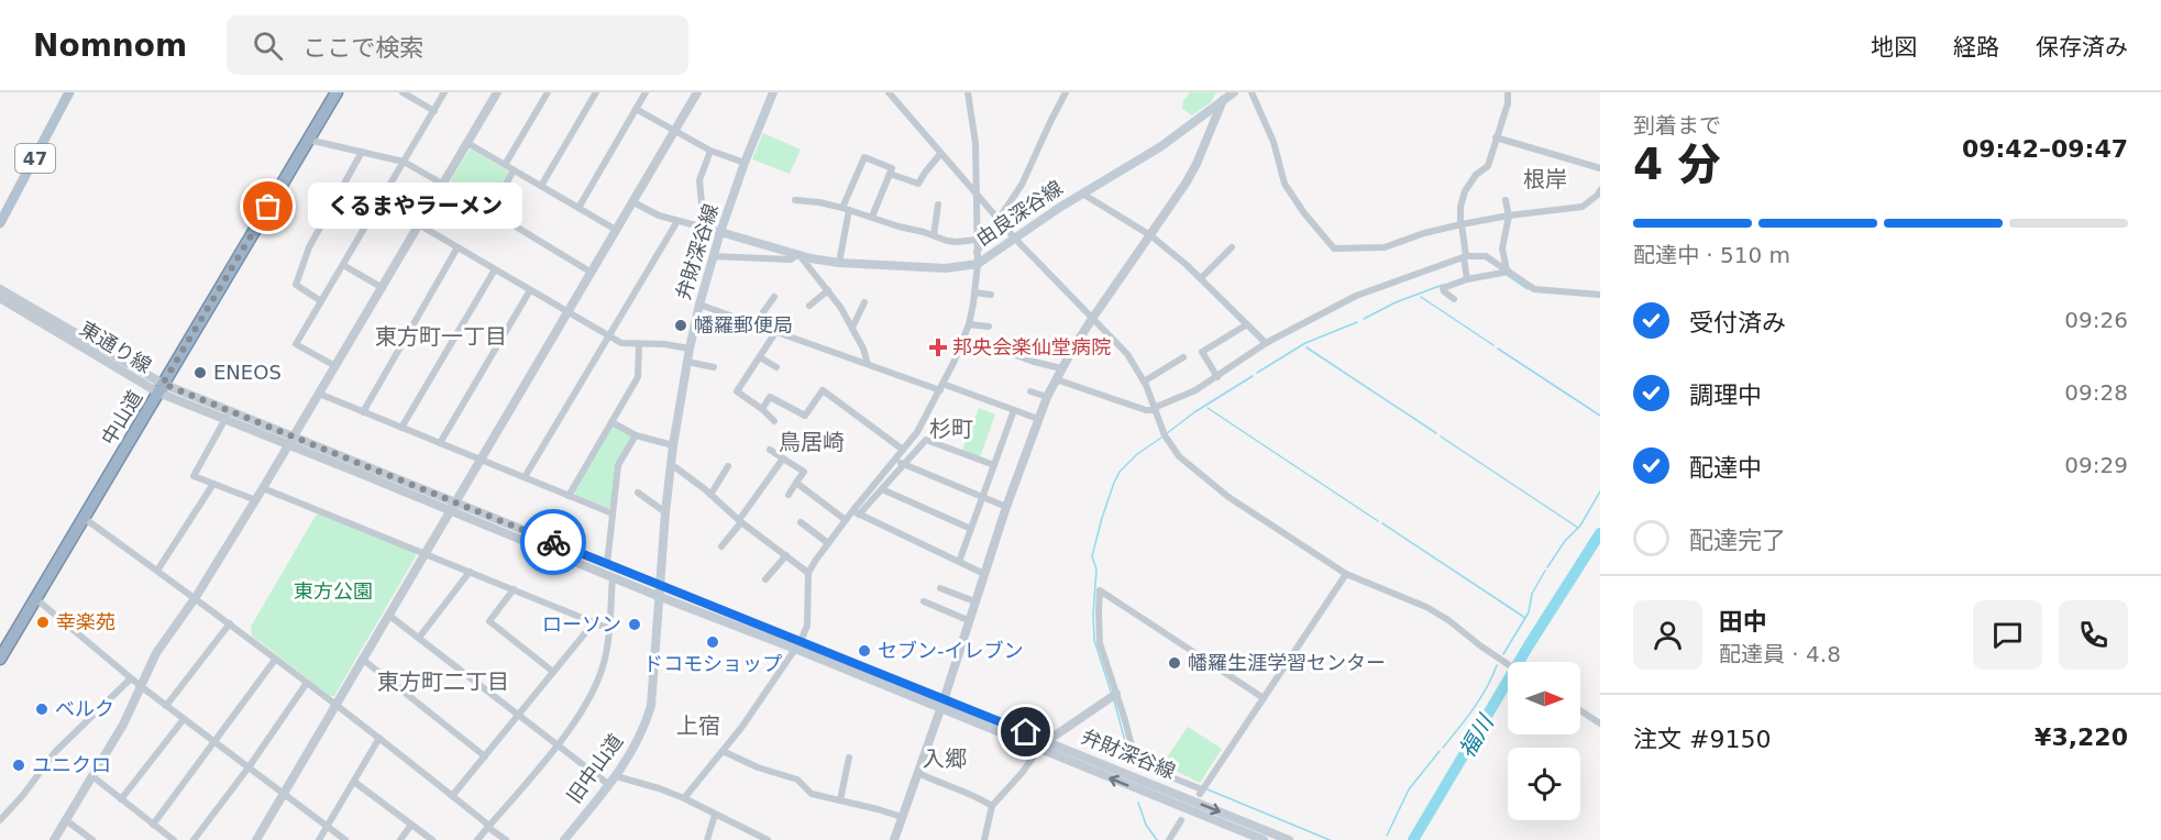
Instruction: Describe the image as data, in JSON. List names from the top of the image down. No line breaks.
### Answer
{"streets":{"highway":["中山道"],"main road":["47","由良深谷線","弁財深谷線","旧中山道"],"street":["東通り線"]},"crossings":[["由良深谷線","弁財深谷線"],["弁財深谷線","東通り線"],["弁財深谷線","旧中山道"],["東通り線","中山道"],["東通り線","旧中山道"]],"districts":["根岸","東方町一丁目","杉町","鳥居崎","東方町二丁目","上宿","入郷"],"water":["福川"],"parks":["東方公園"],"places":{"other":["くるまやラーメン","幡羅郵便局","ENEOS","幸楽苑","ローソン","ドコモショップ","セブン-イレブン","幡羅生涯学習センター","ベルク","ユニクロ"],"health":["邦央会楽仙堂病院"]},"north":"right","page":{"header":"Nomnom","search":"ここで検索","nav":["地図","経路","保存済み"],"heading":["4 分","到着まで","09:42–09:47"],"panel":["田中","配達員 · 4.8","注文 #9150","¥3,220"],"bubble":"くるまやラーメン","bar":"配達中 · 510 m","list":[["受付済み","09:26"],["調理中","09:28"],["配達中","09:29"],"配達完了"]}}
